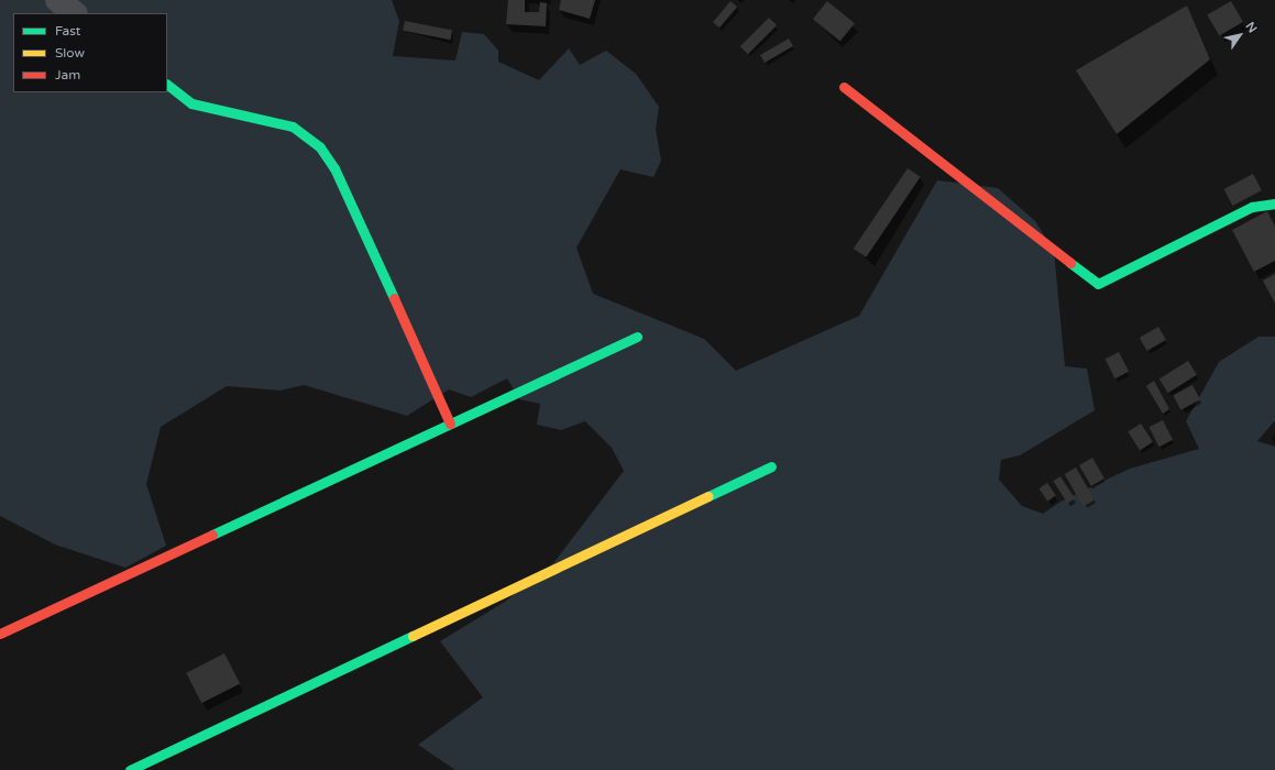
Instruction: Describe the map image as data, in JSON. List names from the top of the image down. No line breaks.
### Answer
{"legend":["Fast","Slow","Jam"],"north":"top right"}
